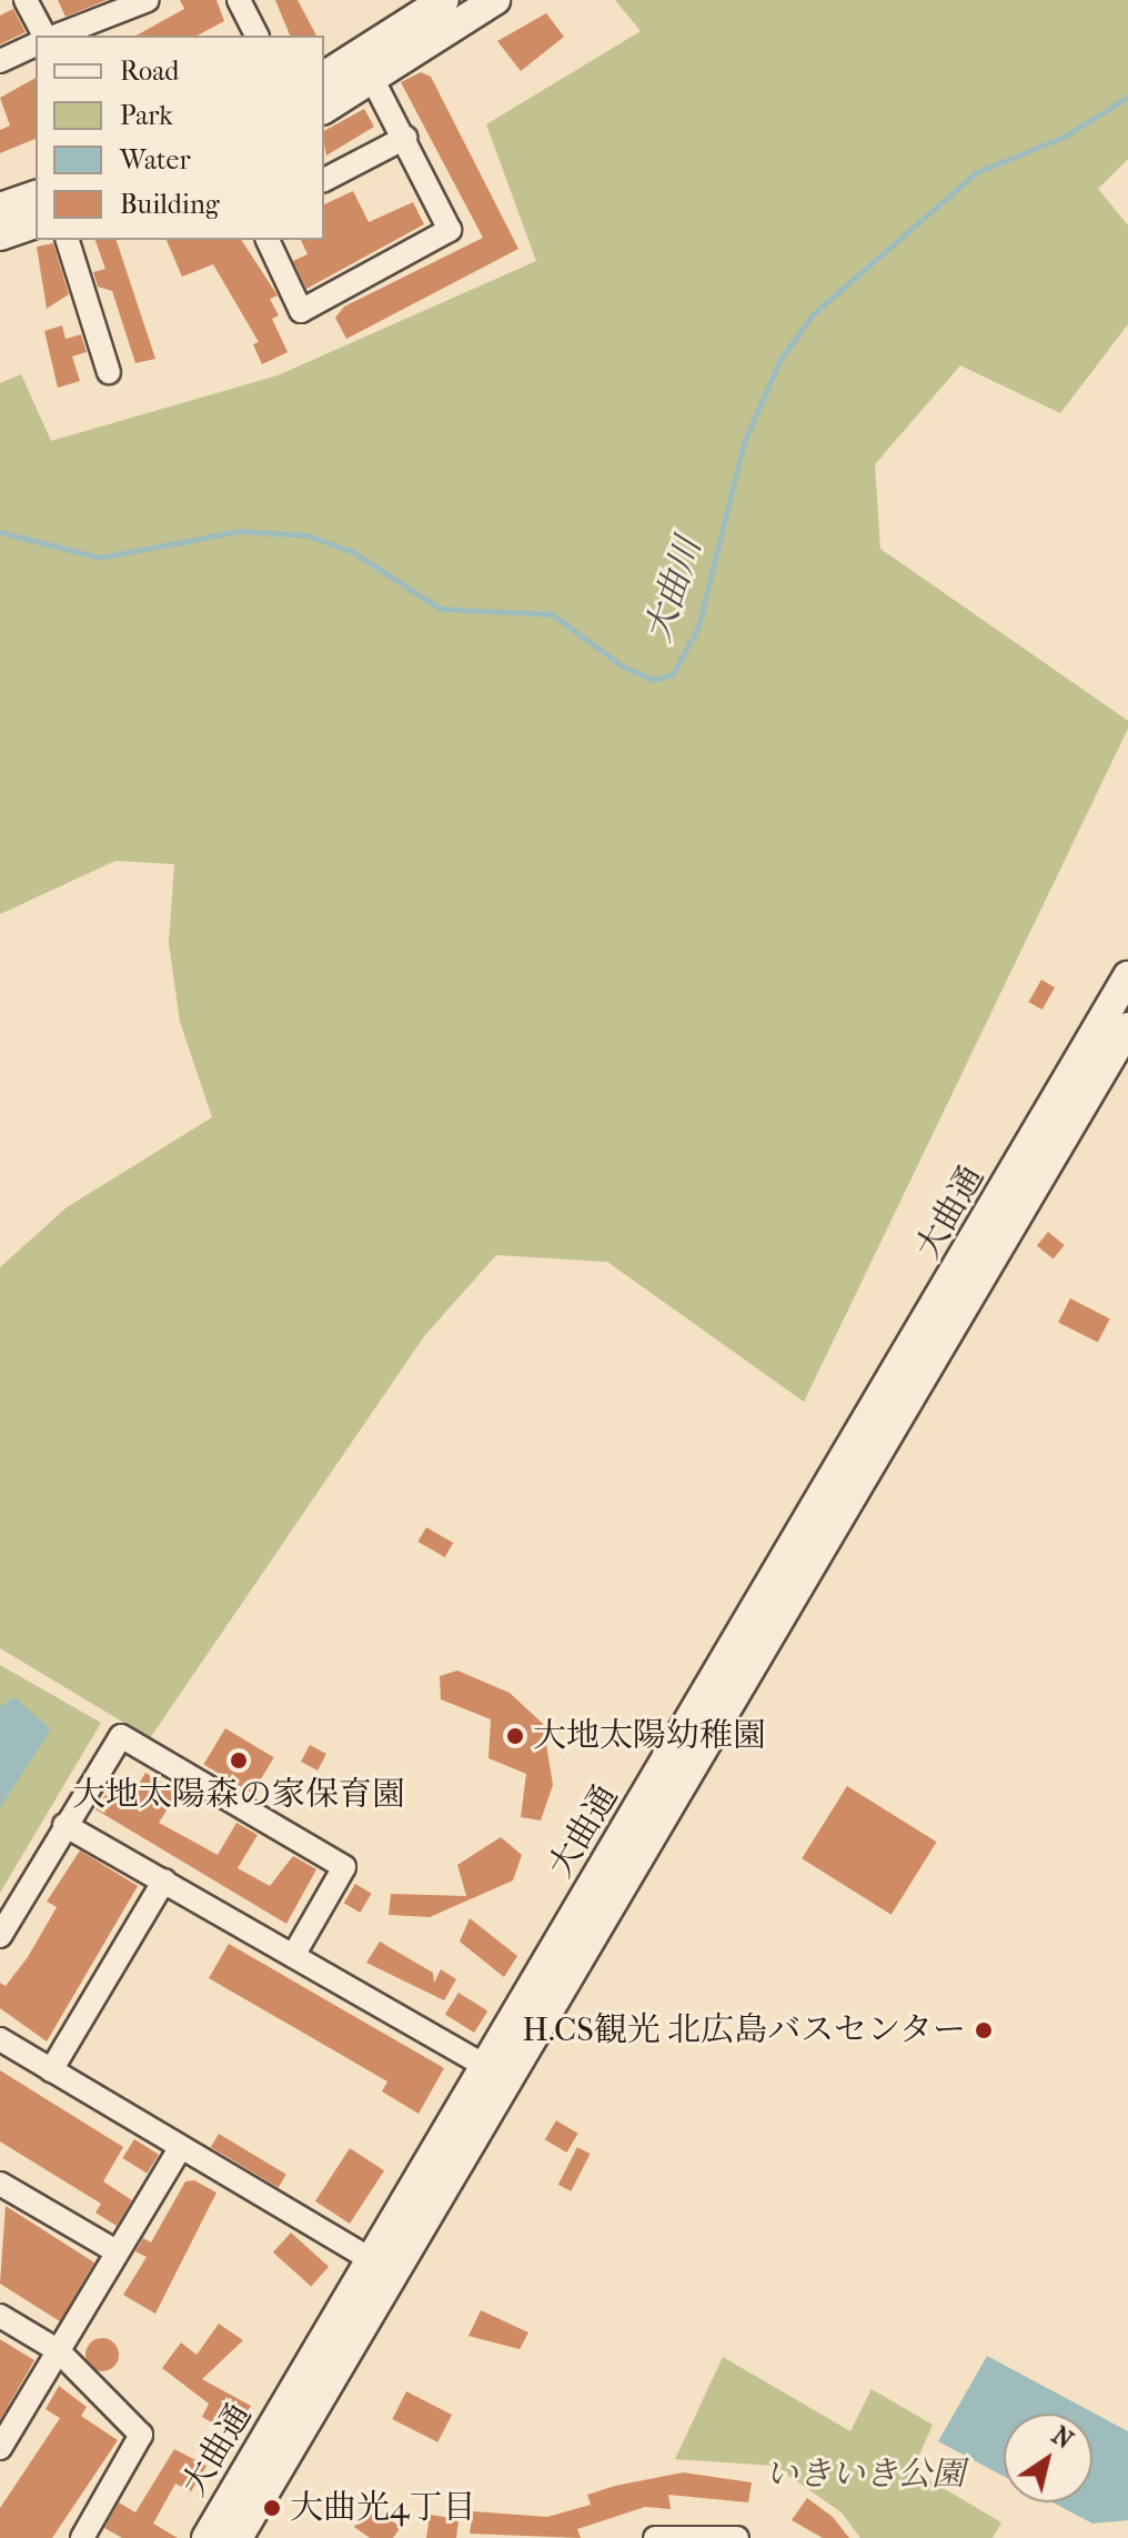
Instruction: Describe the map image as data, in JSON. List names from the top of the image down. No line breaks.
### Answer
{"streets":{"street":["大曲通"]},"water":["大曲川"],"parks":["いきいき公園"],"places":["大地太陽幼稚園","大地太陽森の家保育園","H.CS観光 北広島バスセンター","大曲光4丁目"],"legend":["Road","Park","Water","Building"],"north":"top right"}
